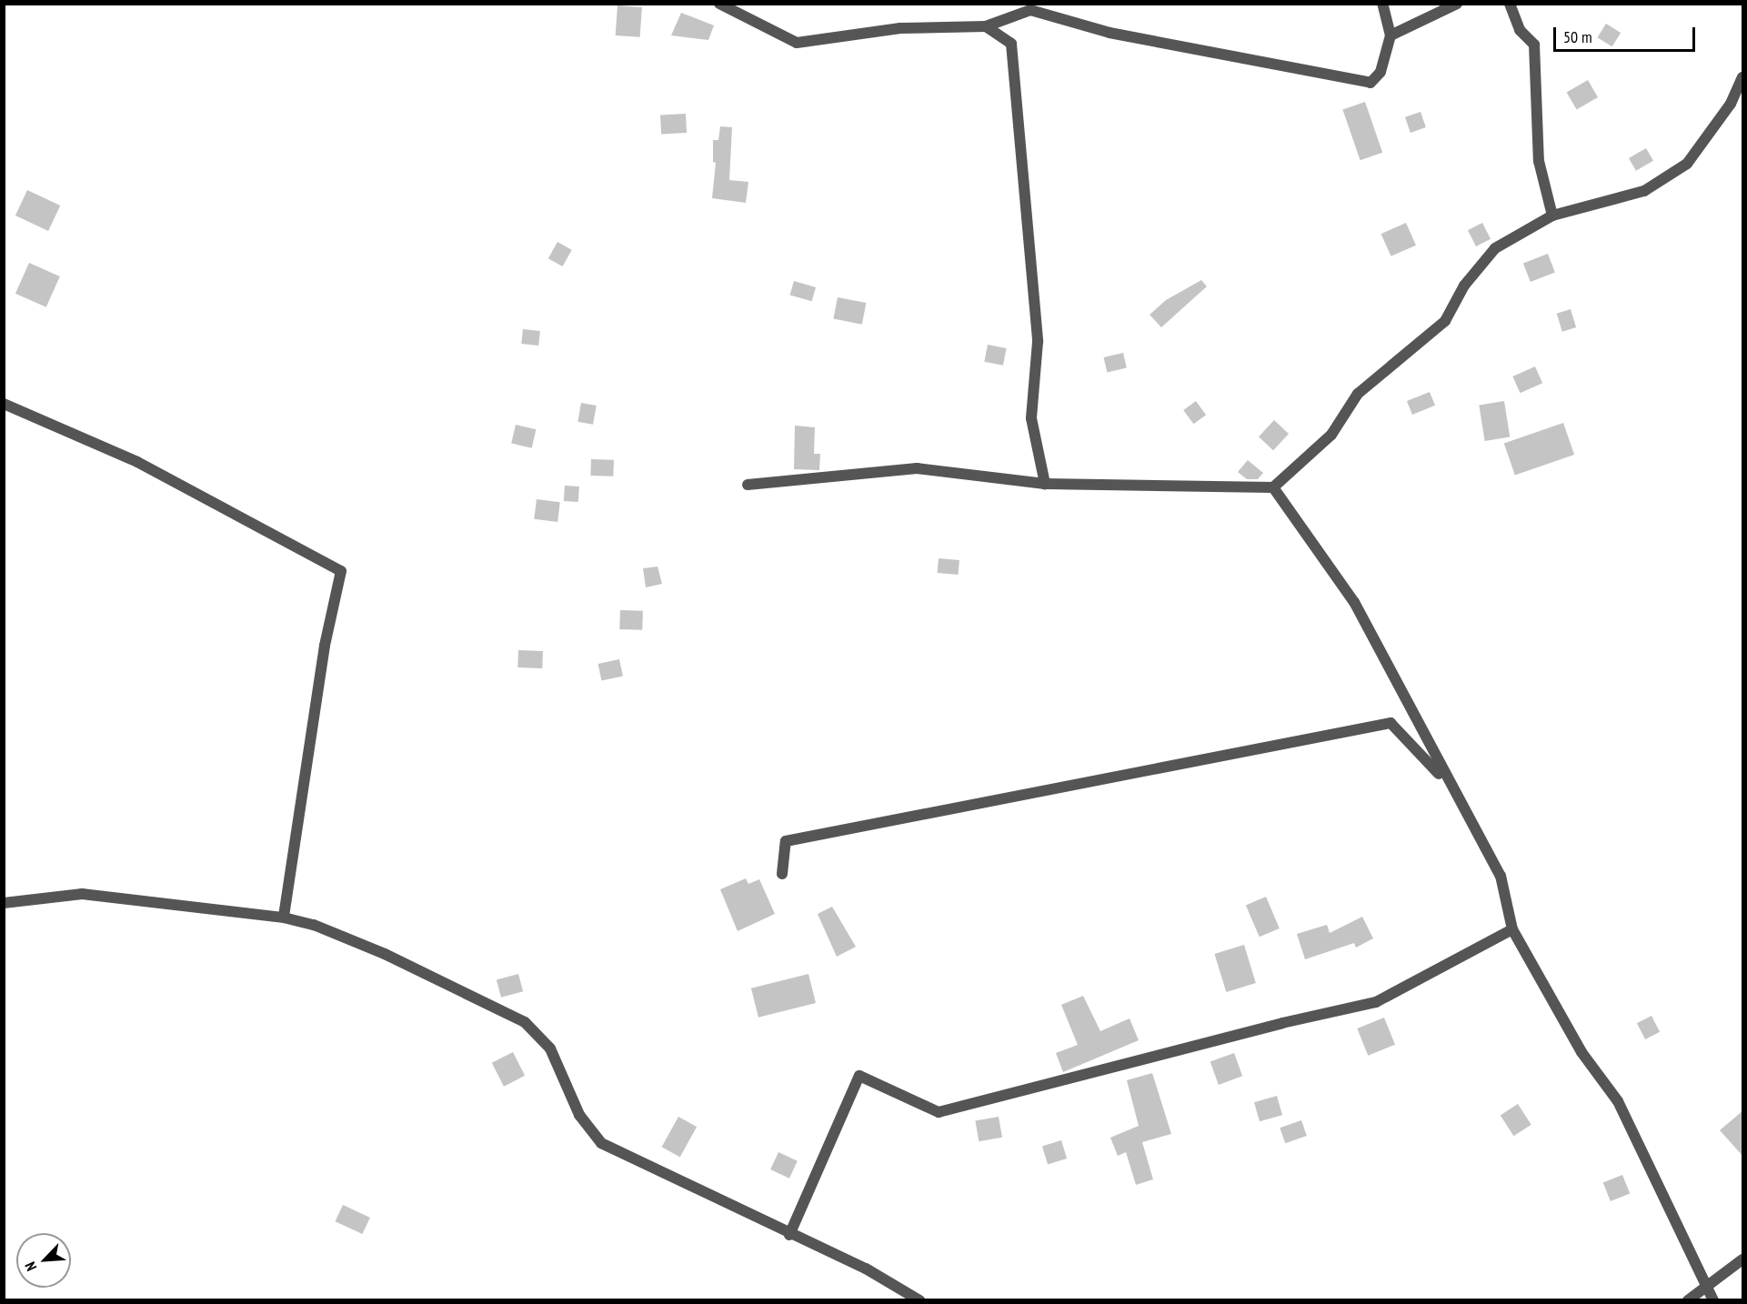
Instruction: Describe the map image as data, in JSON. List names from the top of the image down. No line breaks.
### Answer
{"scale_bar":"50 m","north":"bottom left"}
